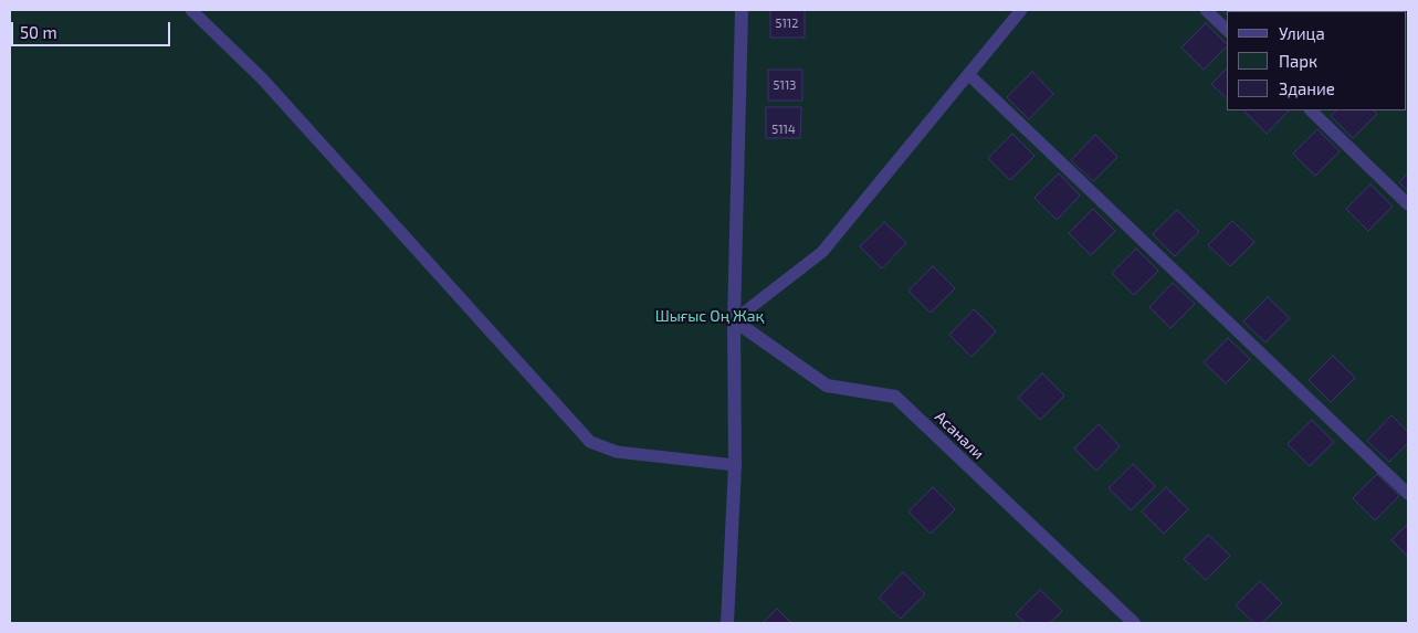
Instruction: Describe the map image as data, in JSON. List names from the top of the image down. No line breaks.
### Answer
{"streets":{"street":["Асанали"]},"parks":["Шығыс Оң Жақ"],"house_numbers":["5112","5113","5114"],"legend":["Улица","Парк","Здание"],"scale_bar":"50 m"}
